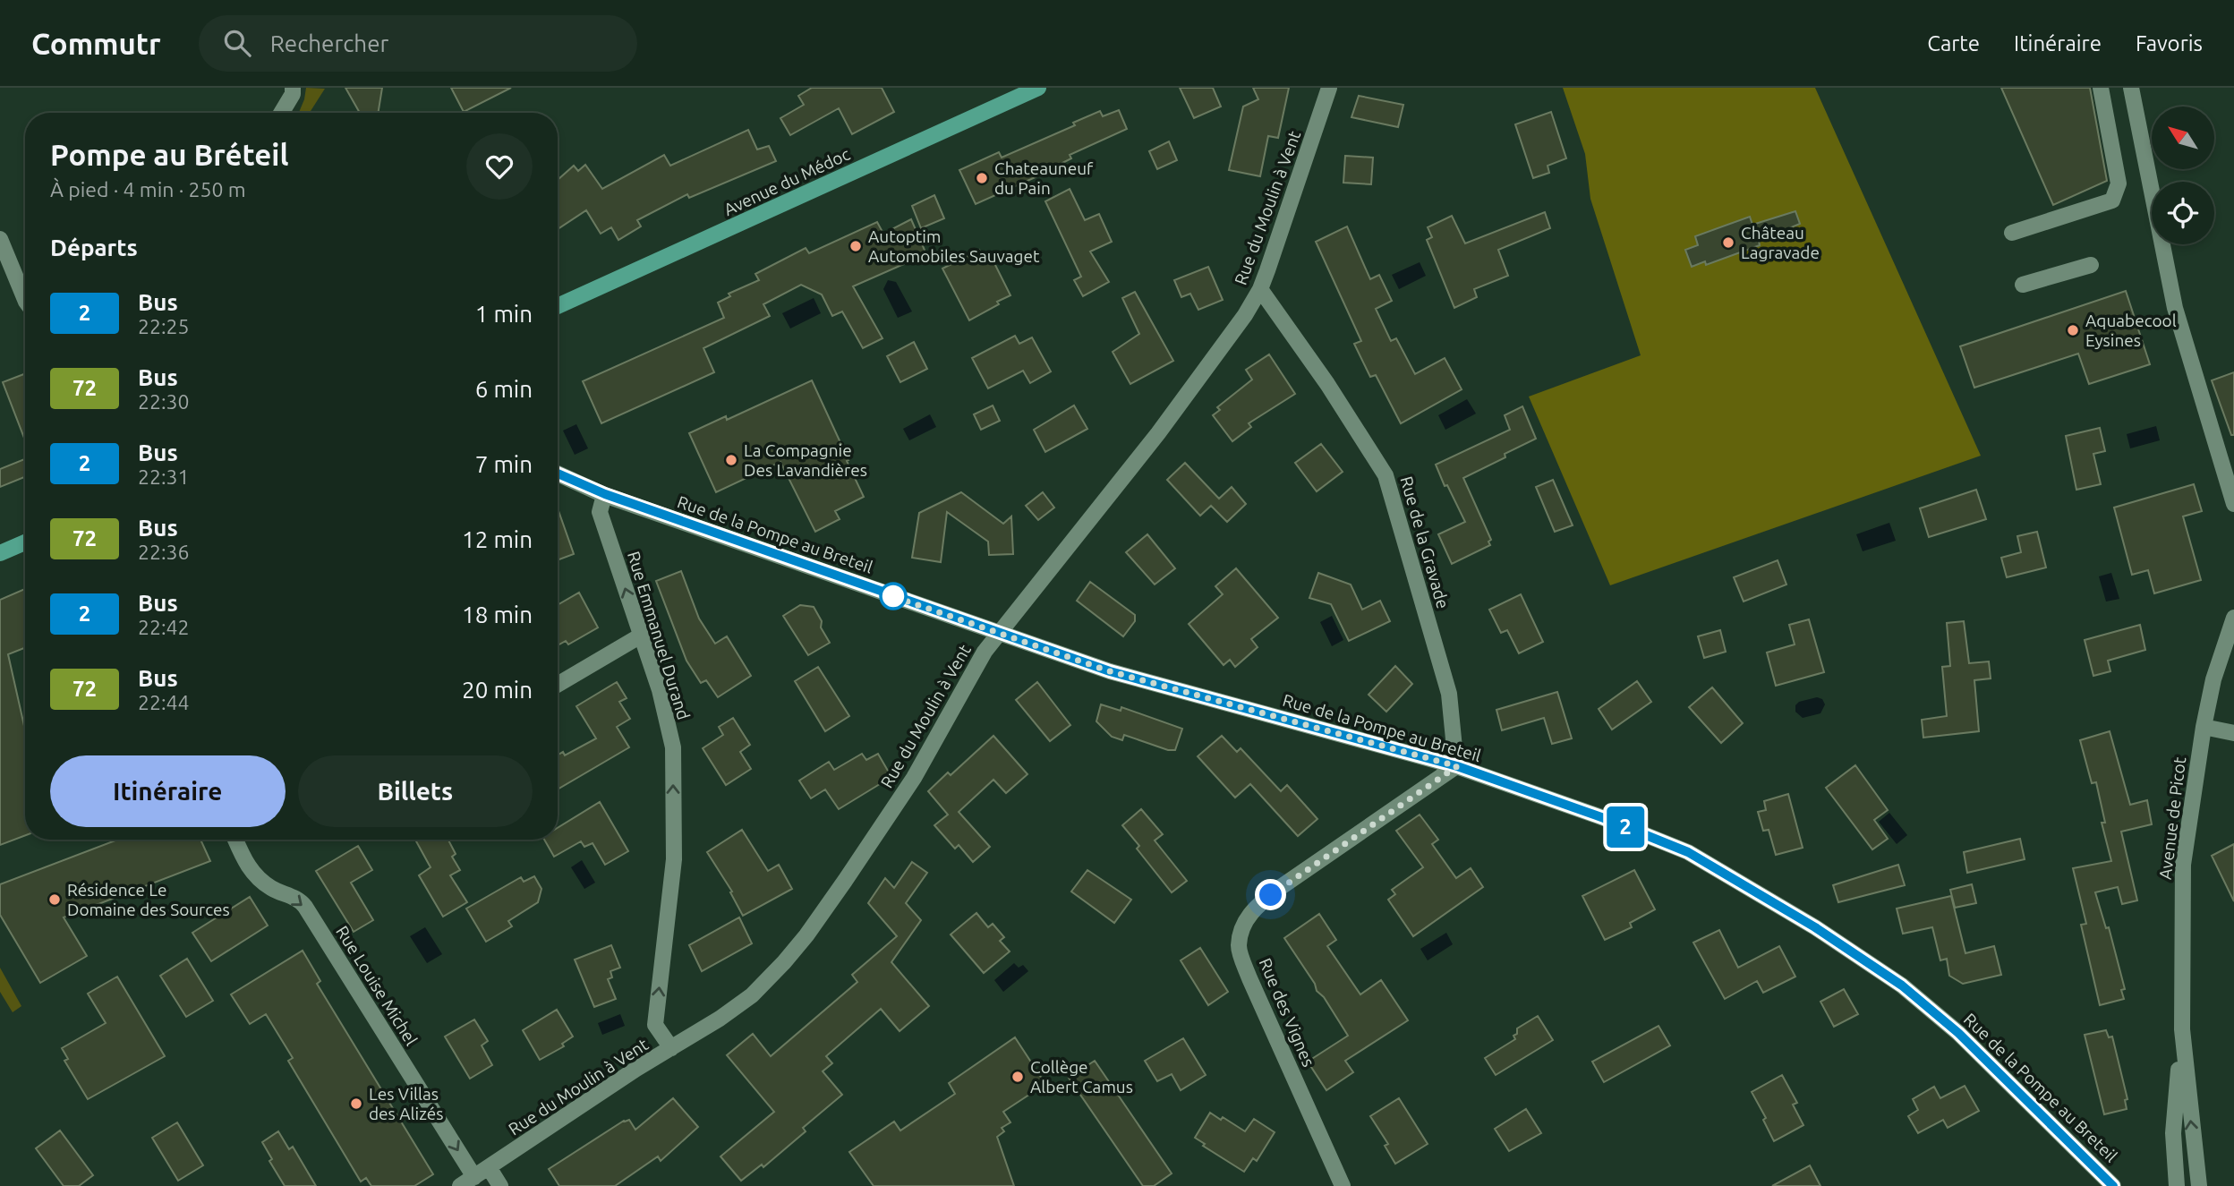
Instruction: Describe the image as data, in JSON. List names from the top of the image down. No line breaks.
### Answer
{"streets":{"main road":["Avenue du Médoc"],"street":["Rue du Moulin à Vent","Rue de la Pompe au Breteil","Rue de la Gravade","Rue Emmanuel Durand","Avenue de Picot","Rue Louise Michel","Rue des Vignes"]},"crossings":[["Rue du Moulin à Vent","Rue de la Pompe au Breteil"],["Rue du Moulin à Vent","Rue de la Gravade"],["Rue du Moulin à Vent","Rue Emmanuel Durand"],["Rue du Moulin à Vent","Rue Louise Michel"],["Rue de la Pompe au Breteil","Rue de la Gravade"],["Rue de la Pompe au Breteil","Rue Emmanuel Durand"],["Rue de la Pompe au Breteil","Rue des Vignes"],["Rue de la Gravade","Rue des Vignes"]],"one_way":["Rue Emmanuel Durand","Rue Louise Michel"],"places":["Chateauneuf du Pain","Château Lagravade","Autoptim Automobiles Sauvaget","Aquabecool Eysines","La Compagnie Des Lavandières","Résidence Le Domaine des Sources","Collège Albert Camus","Les Villas des Alizés"],"lines":["bus line 2"],"north":"top left","page":{"header":"Commutr","search":"Rechercher","nav":["Carte","Itinéraire","Favoris"],"on_map":"2","heading":[["Pompe au Bréteil","À pied · 4 min · 250 m"],"Départs"],"list":[{"mark":"2","name":"Bus","note":"22:25","value":"1 min"},{"mark":"72","name":"Bus","note":"22:30","value":"6 min"},{"mark":"2","name":"Bus","note":"22:31","value":"7 min"},{"mark":"72","name":"Bus","note":"22:36","value":"12 min"},{"mark":"2","name":"Bus","note":"22:42","value":"18 min"},{"mark":"72","name":"Bus","note":"22:44","value":"20 min"}],"buttons":["Itinéraire","Billets"]}}
